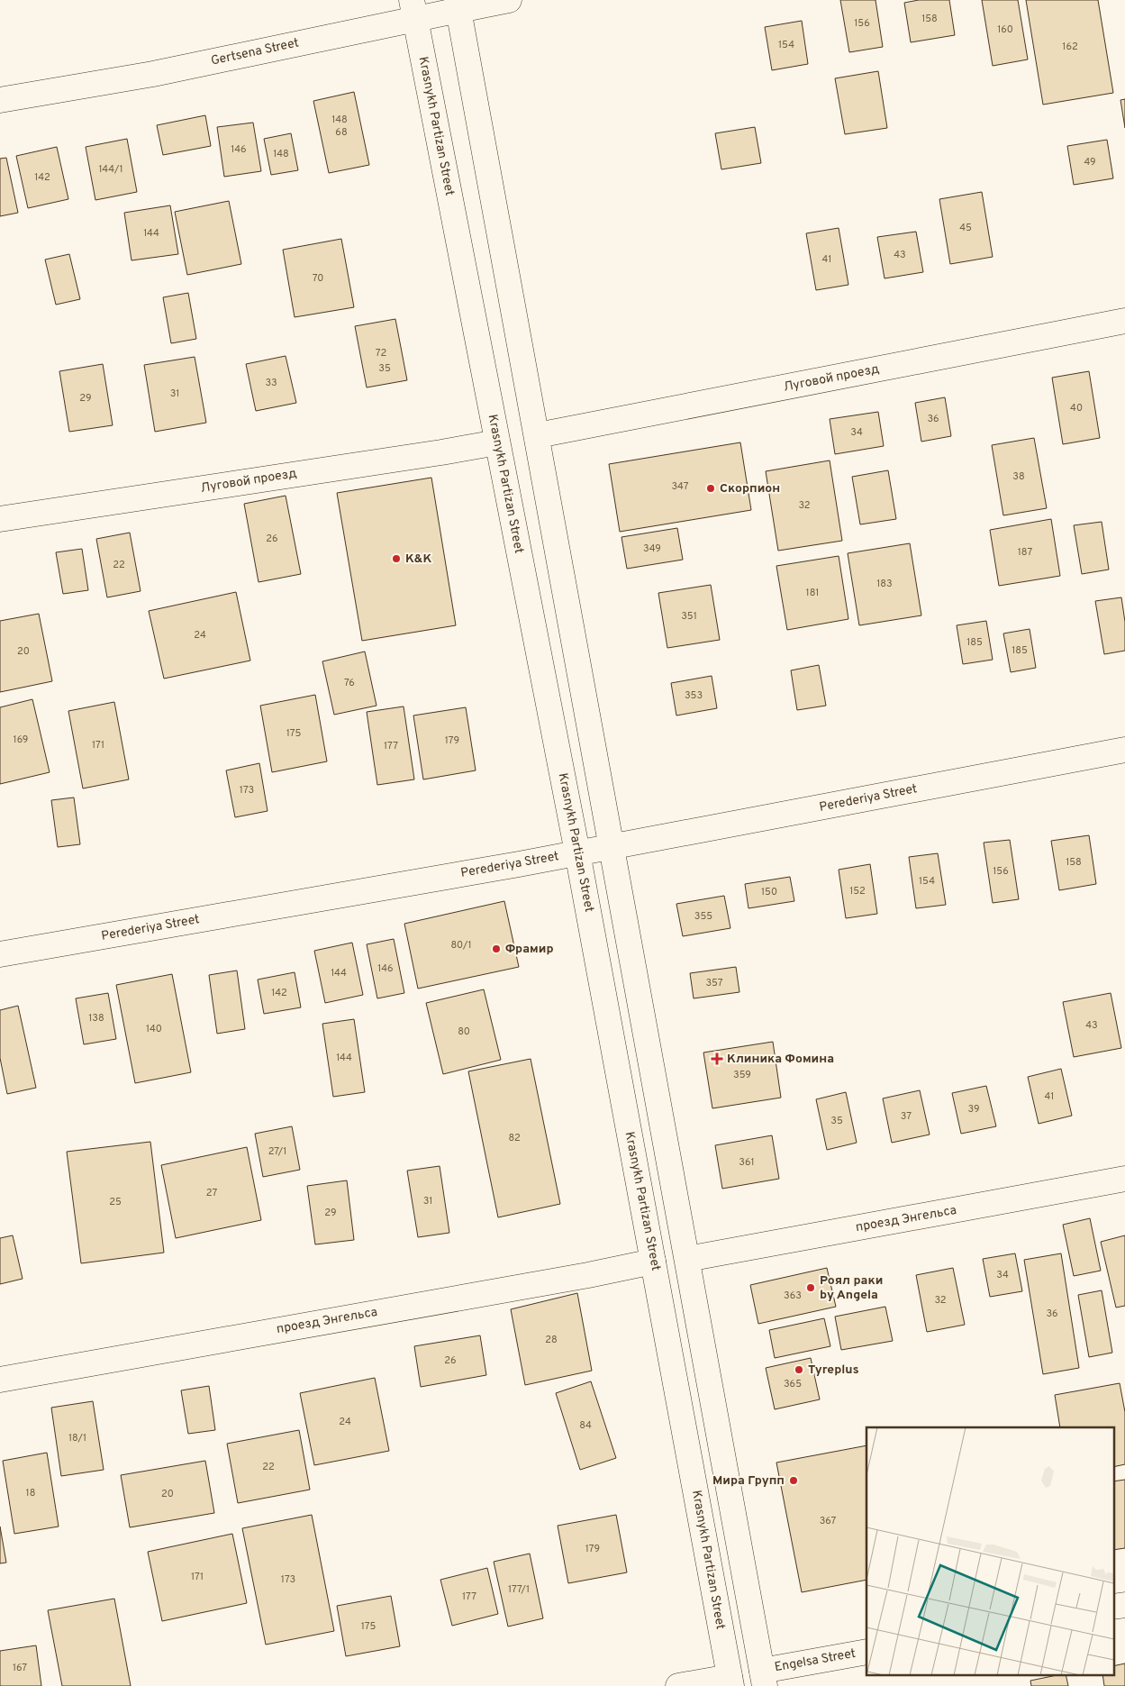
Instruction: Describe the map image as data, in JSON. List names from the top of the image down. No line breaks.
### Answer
{"streets":{"main road":["Gertsena Street","Krasnykh Partizan Street","Луговой проезд","Perederiya Street","проезд Энгельса","Engelsa Street"]},"crossings":[["Gertsena Street","Krasnykh Partizan Street"],["Krasnykh Partizan Street","Луговой проезд"],["Krasnykh Partizan Street","Perederiya Street"],["Krasnykh Partizan Street","проезд Энгельса"]],"places":{"other":["Скорпион","K&K","Фрамир","Роял раки by Angela","Tyreplus","Мира Групп"],"health":["Клиника Фомина"]},"house_numbers":["158","156","160","154","162","148","68","146","148","49","144/1","142","45","144","43","41","70","72","35","33","31","29","40","36","34","38","347","32","26","349","187","22","183","181","351","24","185","185","20","76","353","175","169","179","171","177","173","158","156","154","152","150","355","80/1","146","144","357","142","138","43","140","80","144","359","41","39","37","35","82","27/1","361","27","31","25","29","34","363","32","36","28","26","365","24","84","18/1","22","18","20","367","179","171","173","177/1","177","175","167"]}
